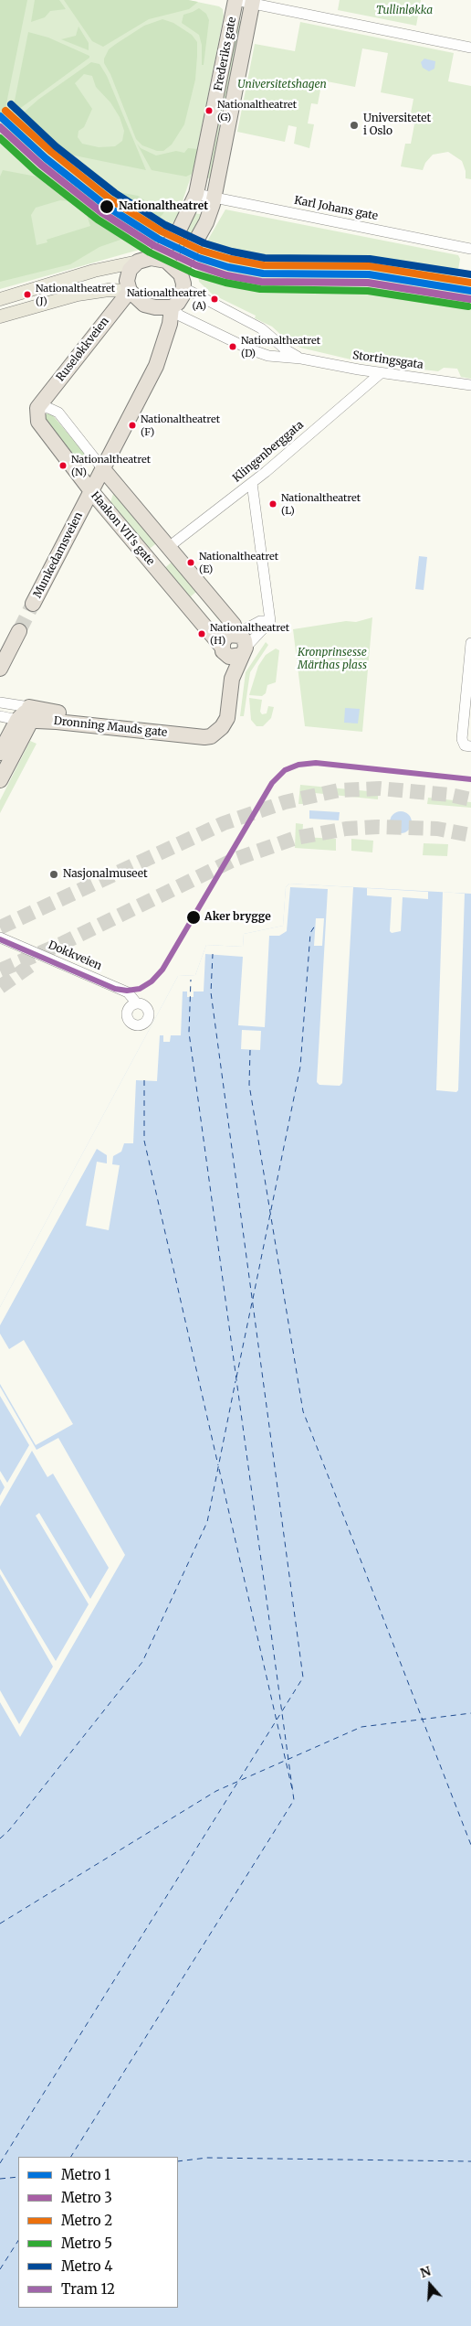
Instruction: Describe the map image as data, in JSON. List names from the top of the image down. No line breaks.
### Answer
{"streets":{"highway":["Frederiks gate","Ruseløkkveien","Haakon VII's gate","Munkedamsveien","Dronning Mauds gate"],"street":["Karl Johans gate","Stortingsgata","Klingenberggata","Dokkveien"]},"crossings":[["Frederiks gate","Karl Johans gate"],["Frederiks gate","Ruseløkkveien"],["Frederiks gate","Stortingsgata"],["Frederiks gate","Munkedamsveien"],["Ruseløkkveien","Stortingsgata"],["Ruseløkkveien","Haakon VII's gate"],["Ruseløkkveien","Munkedamsveien"],["Stortingsgata","Klingenberggata"],["Stortingsgata","Munkedamsveien"],["Haakon VII's gate","Munkedamsveien"],["Haakon VII's gate","Dronning Mauds gate"]],"parks":["Tullinløkka","Universitetshagen","Kronprinsesse Märthas plass"],"places":["Nationaltheatret (G)","Universitetet i Oslo","Nationaltheatret","Nationaltheatret (J)","Nationaltheatret (A)","Nationaltheatret (D)","Nationaltheatret (F)","Nationaltheatret (N)","Nationaltheatret (L)","Nationaltheatret (E)","Nationaltheatret (H)","Nasjonalmuseet","Aker brygge"],"lines":["metro line 4","metro line 2","metro line 1","metro line 3","metro line 5","tram line 12"],"legend":["Metro 1","Metro 3","Metro 2","Metro 5","Metro 4","Tram 12"],"north":"top"}
